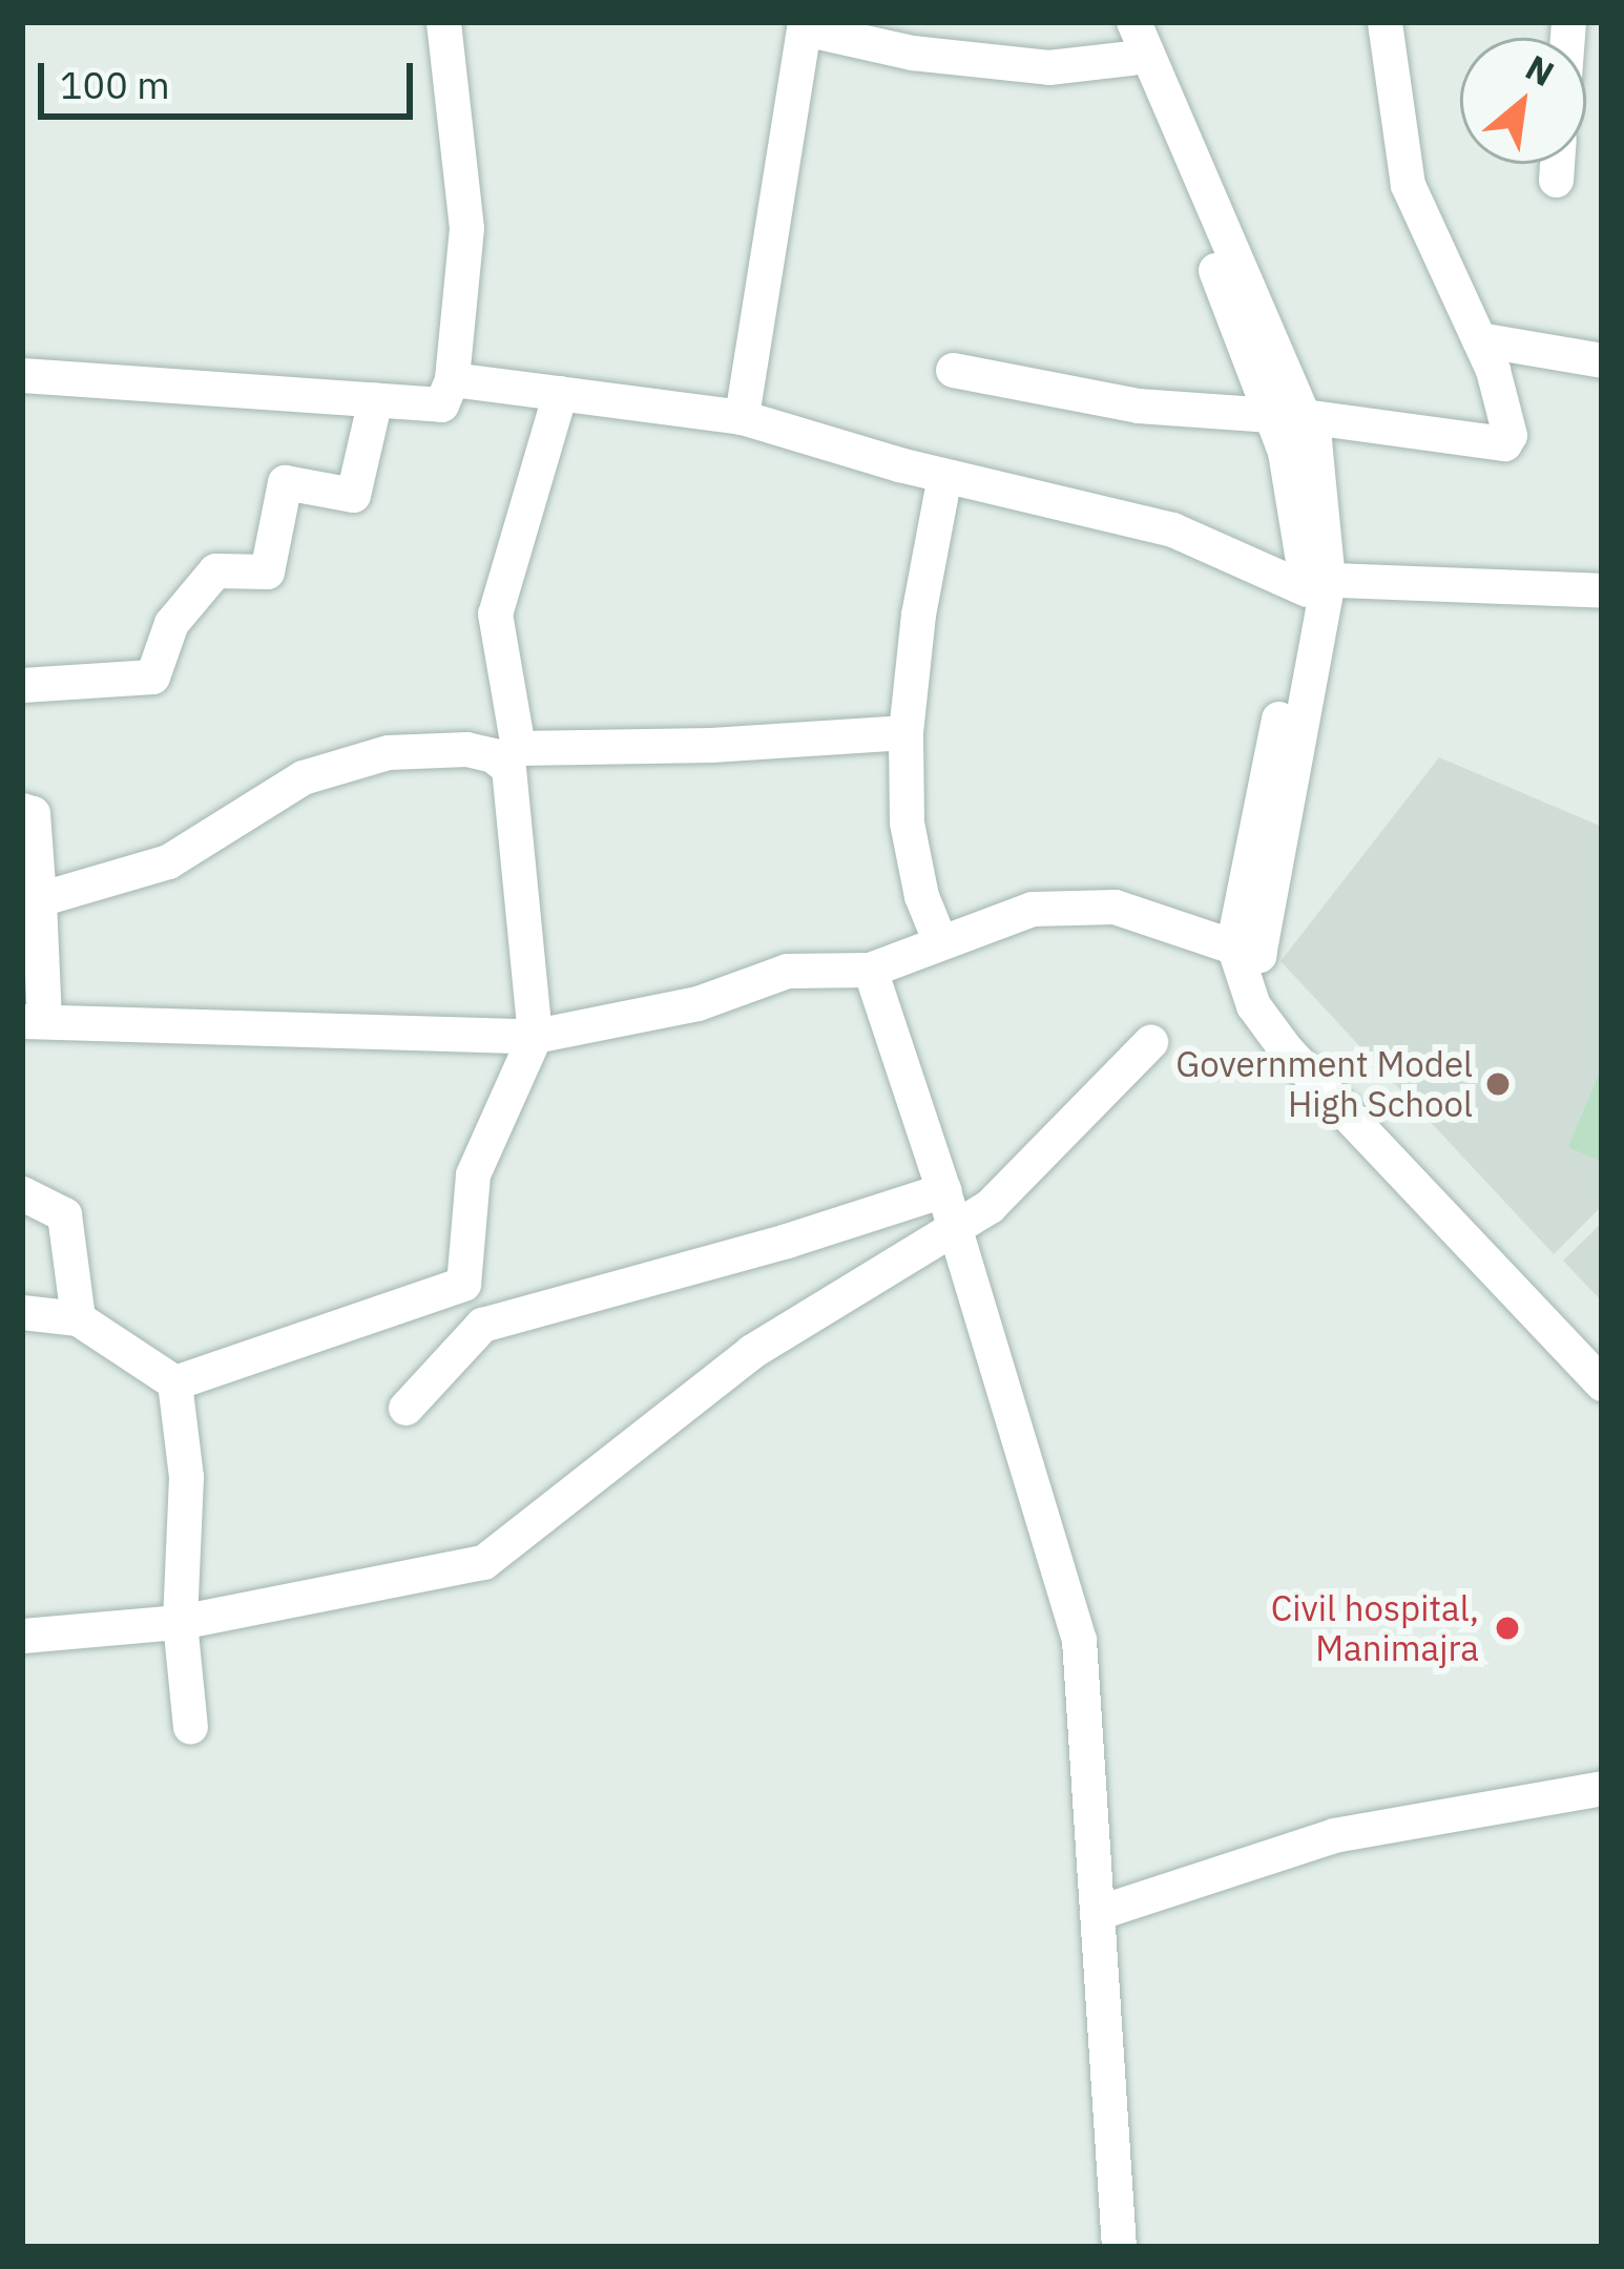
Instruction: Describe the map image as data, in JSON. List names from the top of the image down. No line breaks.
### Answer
{"places":["Government Model High School","Civil hospital, Manimajra"],"scale_bar":"100 m","north":"top right"}
